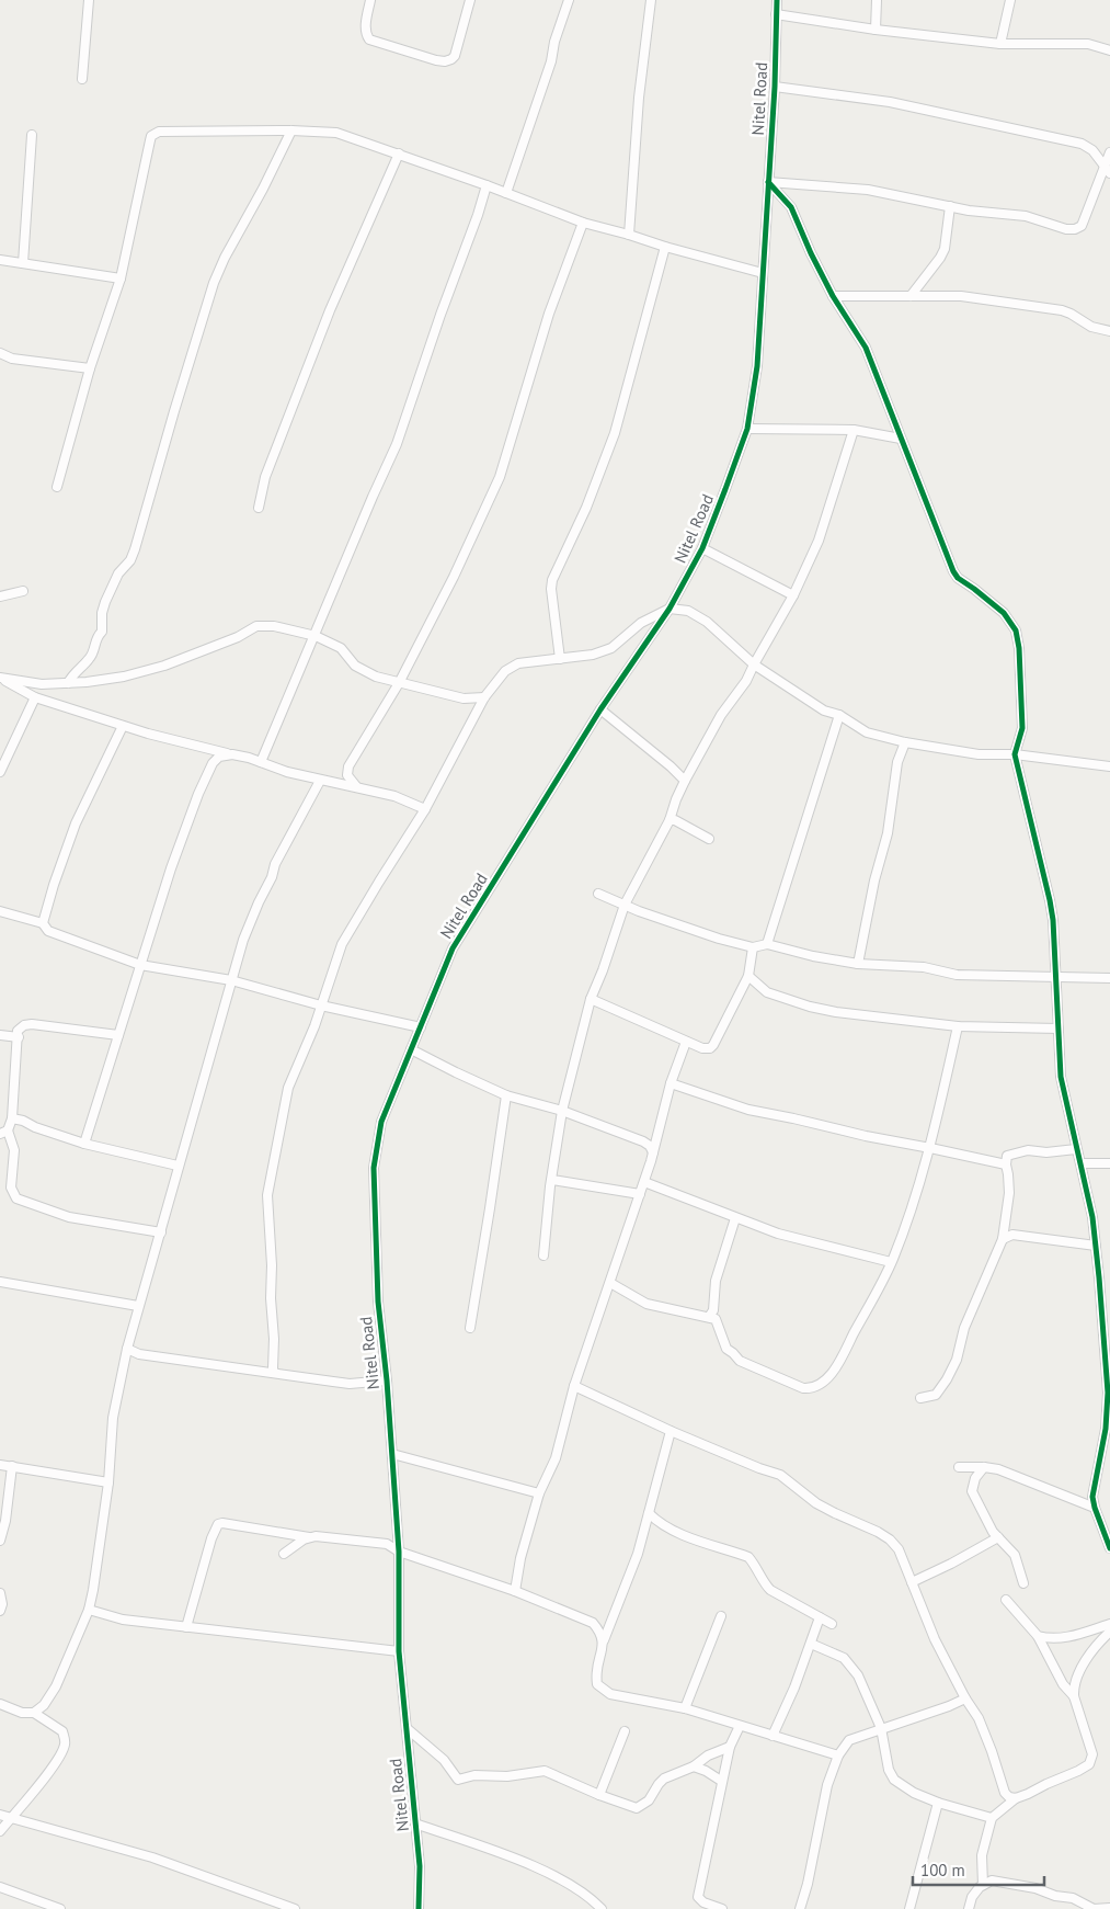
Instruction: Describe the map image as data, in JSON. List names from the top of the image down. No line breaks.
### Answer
{"streets":{"street":["Nitel Road"]},"scale_bar":"100 m"}
